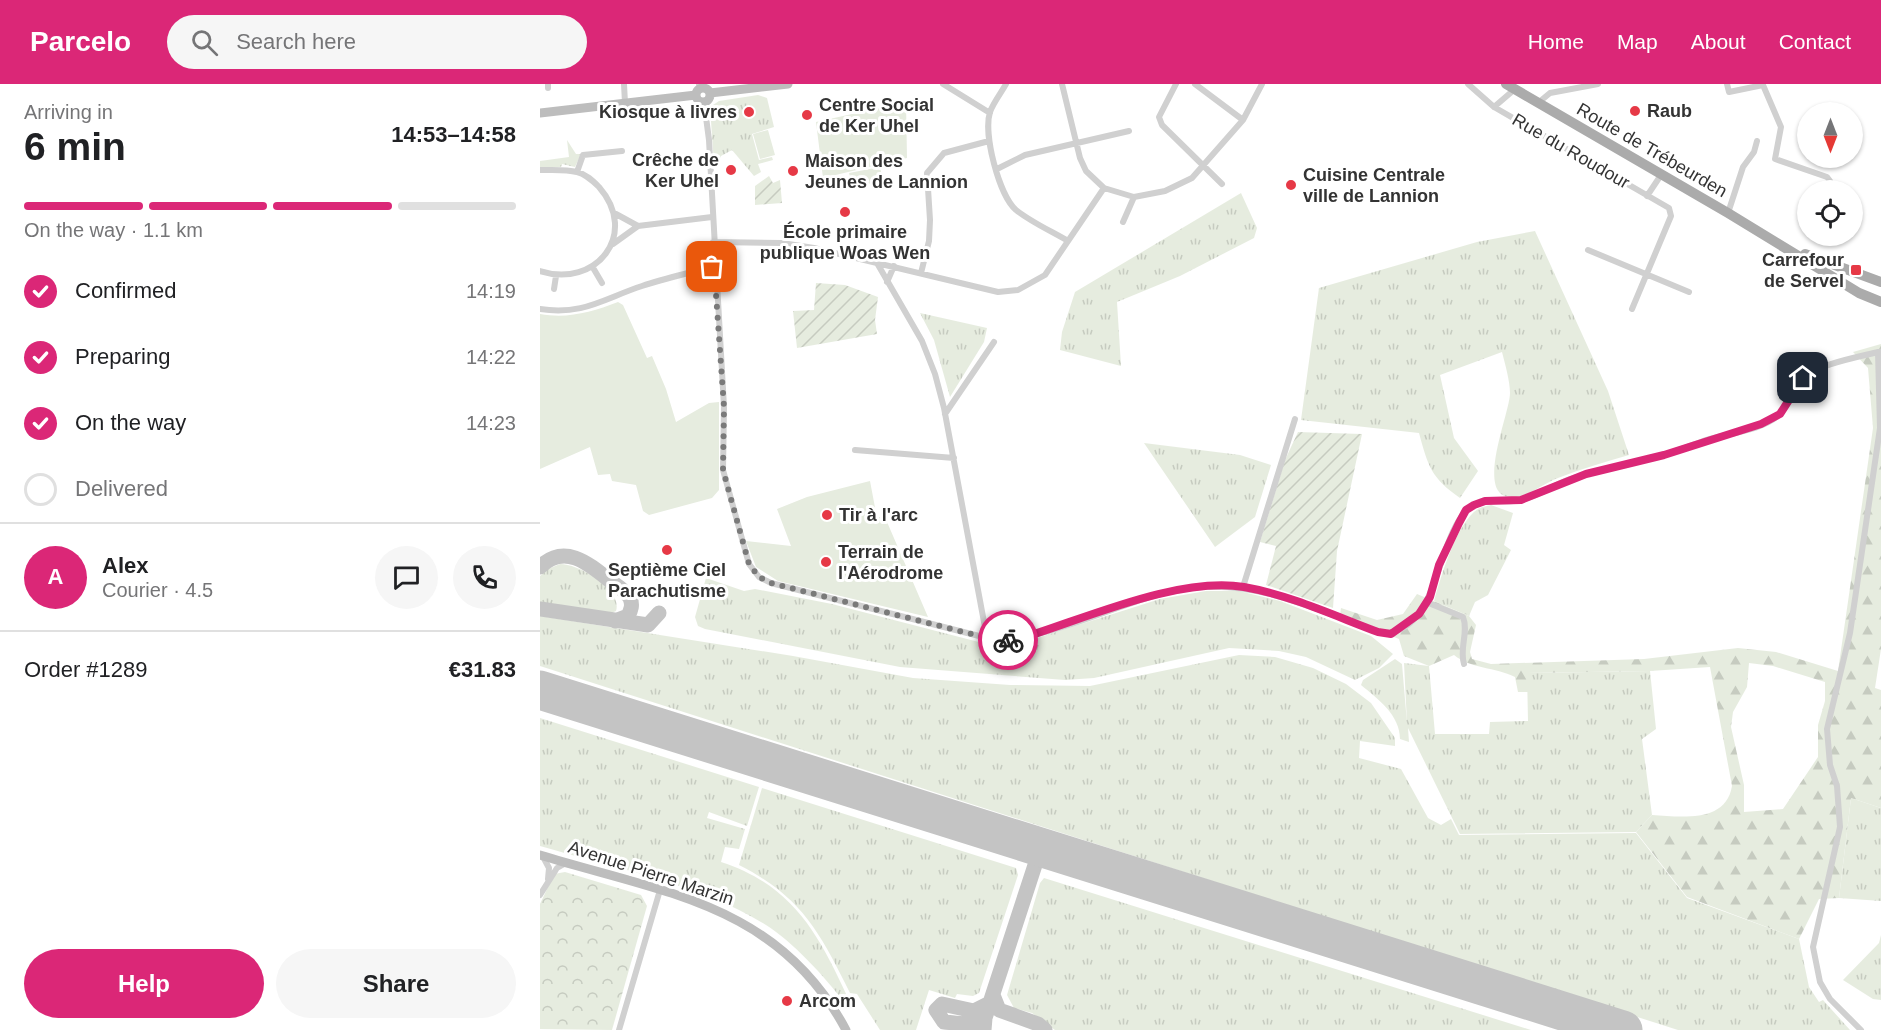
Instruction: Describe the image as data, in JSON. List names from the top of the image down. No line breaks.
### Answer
{"streets":{"main road":["Route de Trébeurden","Avenue Pierre Marzin"],"street":["Rue du Roudour"]},"crossings":[["Route de Trébeurden","Rue du Roudour"]],"places":{"other":["Raub","Kiosque à livres","Centre Social de Ker Uhel","Crêche de Ker Uhel","Maison des Jeunes de Lannion","Cuisine Centrale ville de Lannion","École primaire publique Woas Wen","Tir à l'arc","Septième Ciel Parachutisme","Terrain de l'Aérodrome","Arcom"],"transit":["Carrefour de Servel"]},"north":"bottom","page":{"header":"Parcelo","search":"Search here","nav":["Home","Map","About","Contact"],"heading":["6 min","Arriving in","14:53–14:58"],"panel":["Alex","Courier · 4.5","Order #1289","€31.83"],"bar":"On the way · 1.1 km","list":[["Confirmed","14:19"],["Preparing","14:22"],["On the way","14:23"],"Delivered"],"round":"A","buttons":["Help","Share"]}}
